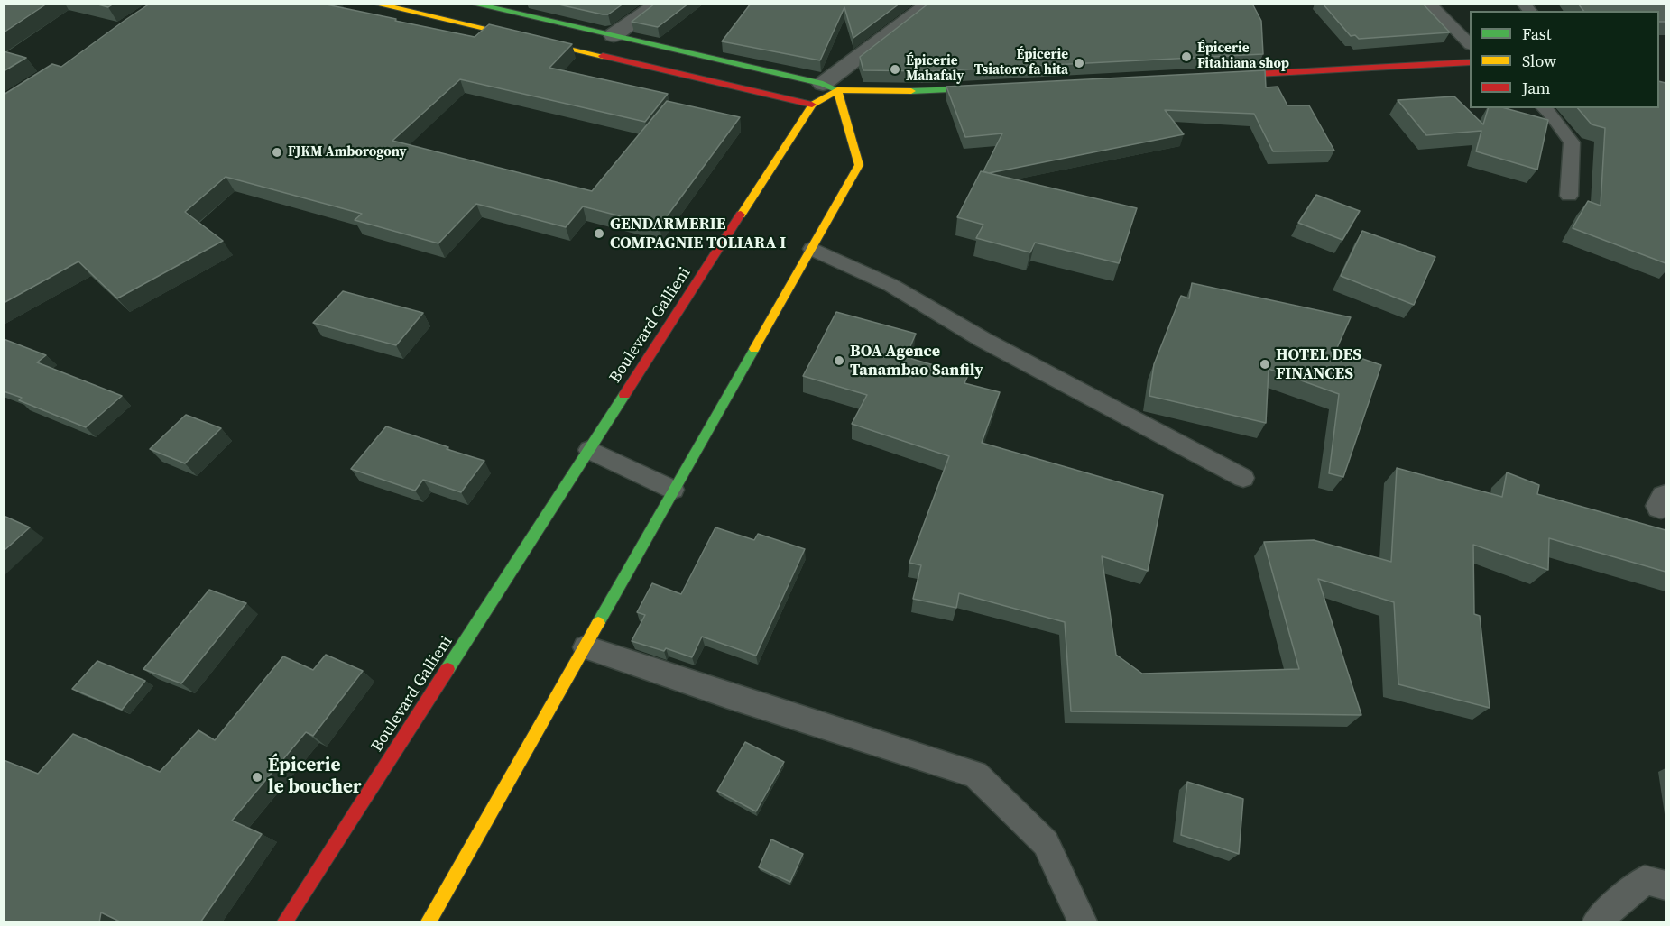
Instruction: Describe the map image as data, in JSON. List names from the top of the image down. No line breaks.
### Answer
{"streets":{"main road":["Boulevard Gallieni"]},"places":["Épicerie Fitahiana shop","Épicerie Tsiatoro fa hita","Épicerie Mahafaly","FJKM Amborogony","GENDARMERIE COMPAGNIE TOLIARA I","BOA Agence Tanambao Sanfily","HOTEL DES FINANCES","Épicerie le boucher"],"legend":["Fast","Slow","Jam"]}
